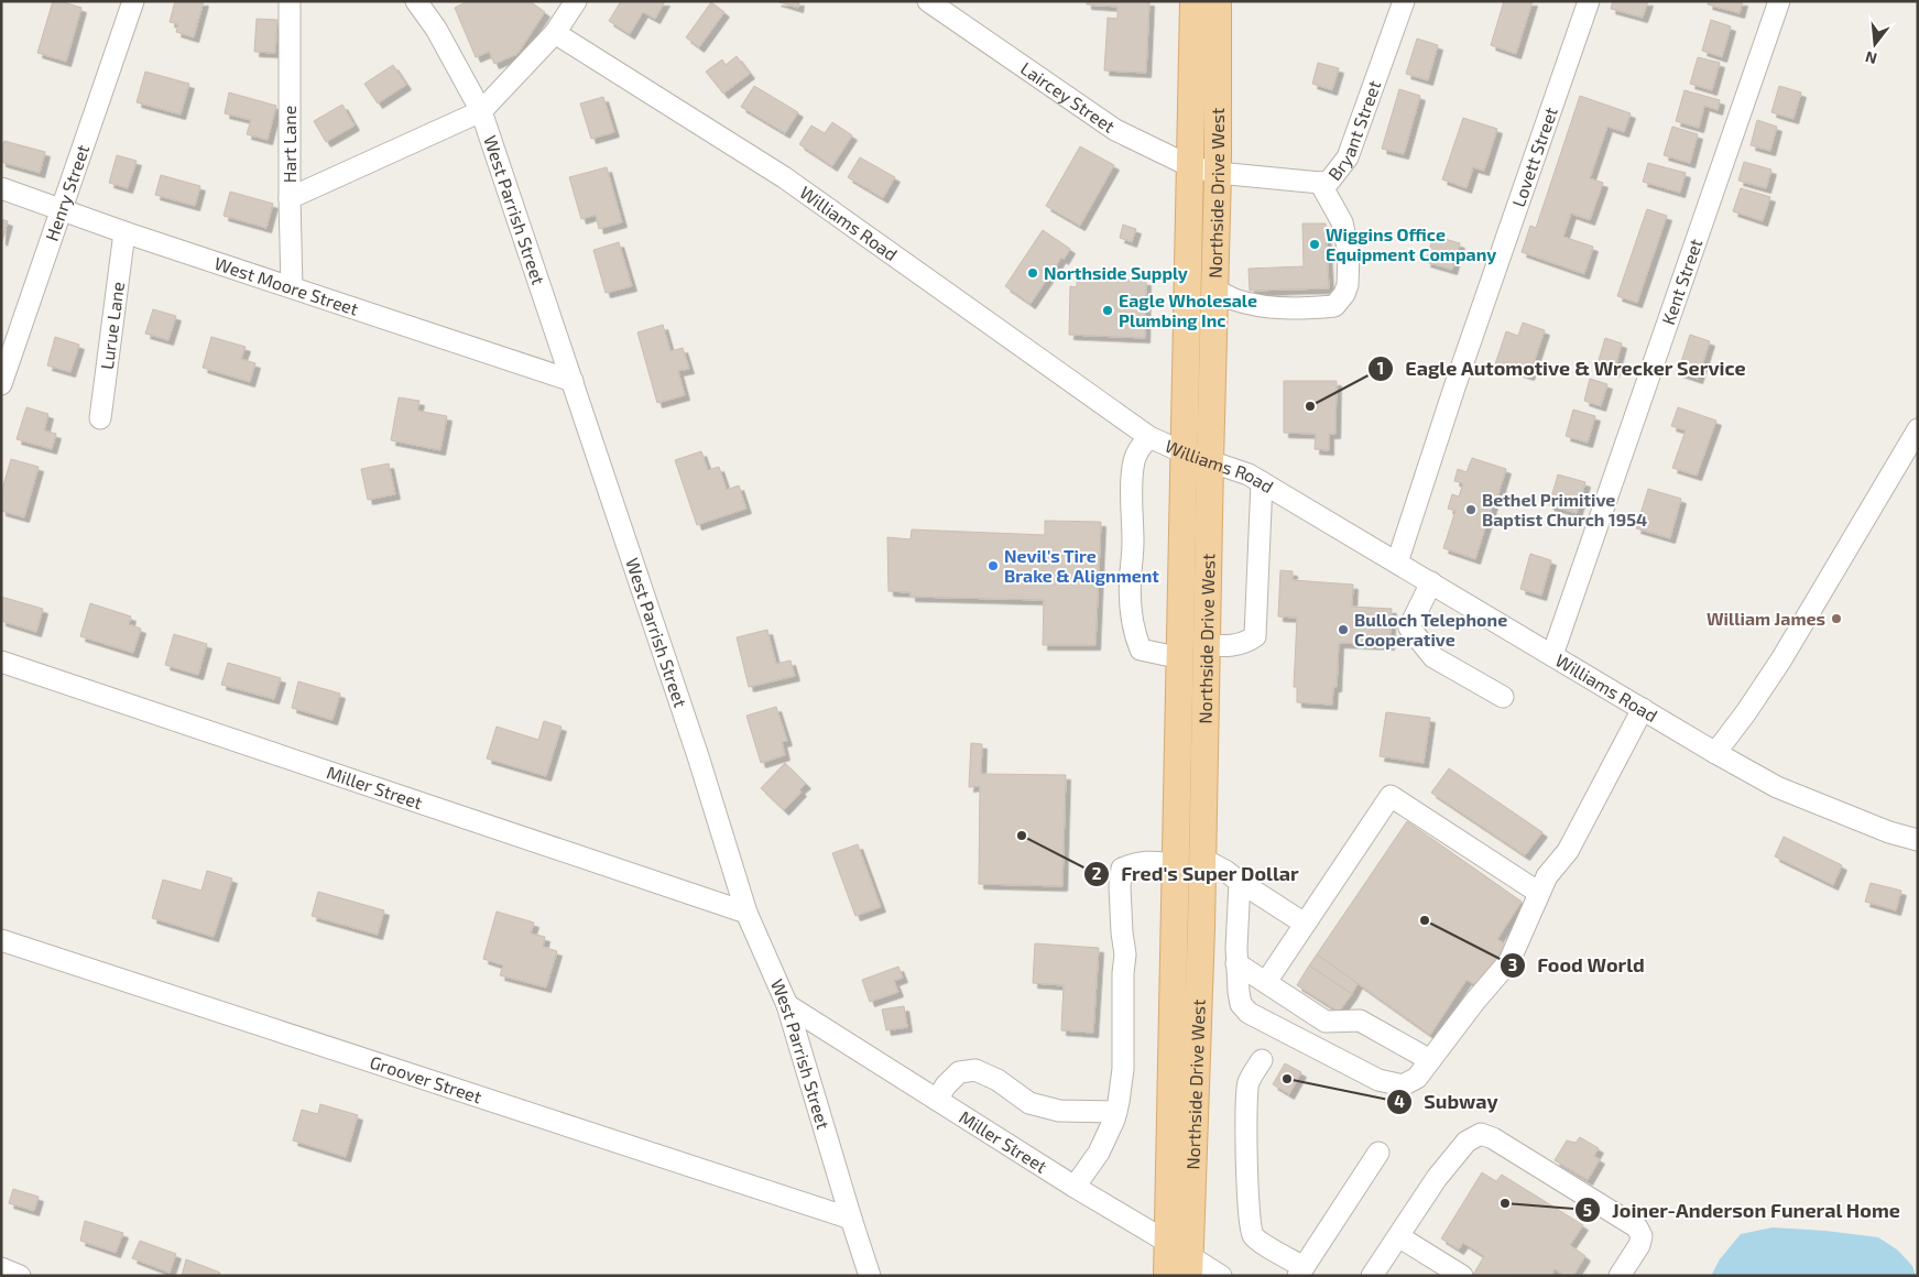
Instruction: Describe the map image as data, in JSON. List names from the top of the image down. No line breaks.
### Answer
{"streets":{"main road":["Northside Drive West"],"street":["Laircey Street","Bryant Street","Hart Lane","Lovett Street","Henry Street","West Parrish Street","Williams Road","Kent Street","West Moore Street","Lurue Lane","Miller Street","Groover Street"]},"crossings":[["Laircey Street","Bryant Street"],["Laircey Street","Northside Drive West"],["Bryant Street","Northside Drive West"],["Hart Lane","West Moore Street"],["Lovett Street","Williams Road"],["Henry Street","West Moore Street"],["Northside Drive West","Williams Road"],["Northside Drive West","Miller Street"],["West Parrish Street","West Moore Street"],["West Parrish Street","Miller Street"],["West Parrish Street","Groover Street"],["Williams Road","Kent Street"],["West Moore Street","Lurue Lane"]],"places":["Wiggins Office Equipment Company","Northside Supply","Eagle Wholesale Plumbing Inc","Eagle Automotive & Wrecker Service","Bethel Primitive Baptist Church 1954","Nevil's Tire Brake & Alignment","William James","Bulloch Telephone Cooperative","Fred's Super Dollar","Food World","Subway","Joiner-Anderson Funeral Home"],"north":"bottom"}
